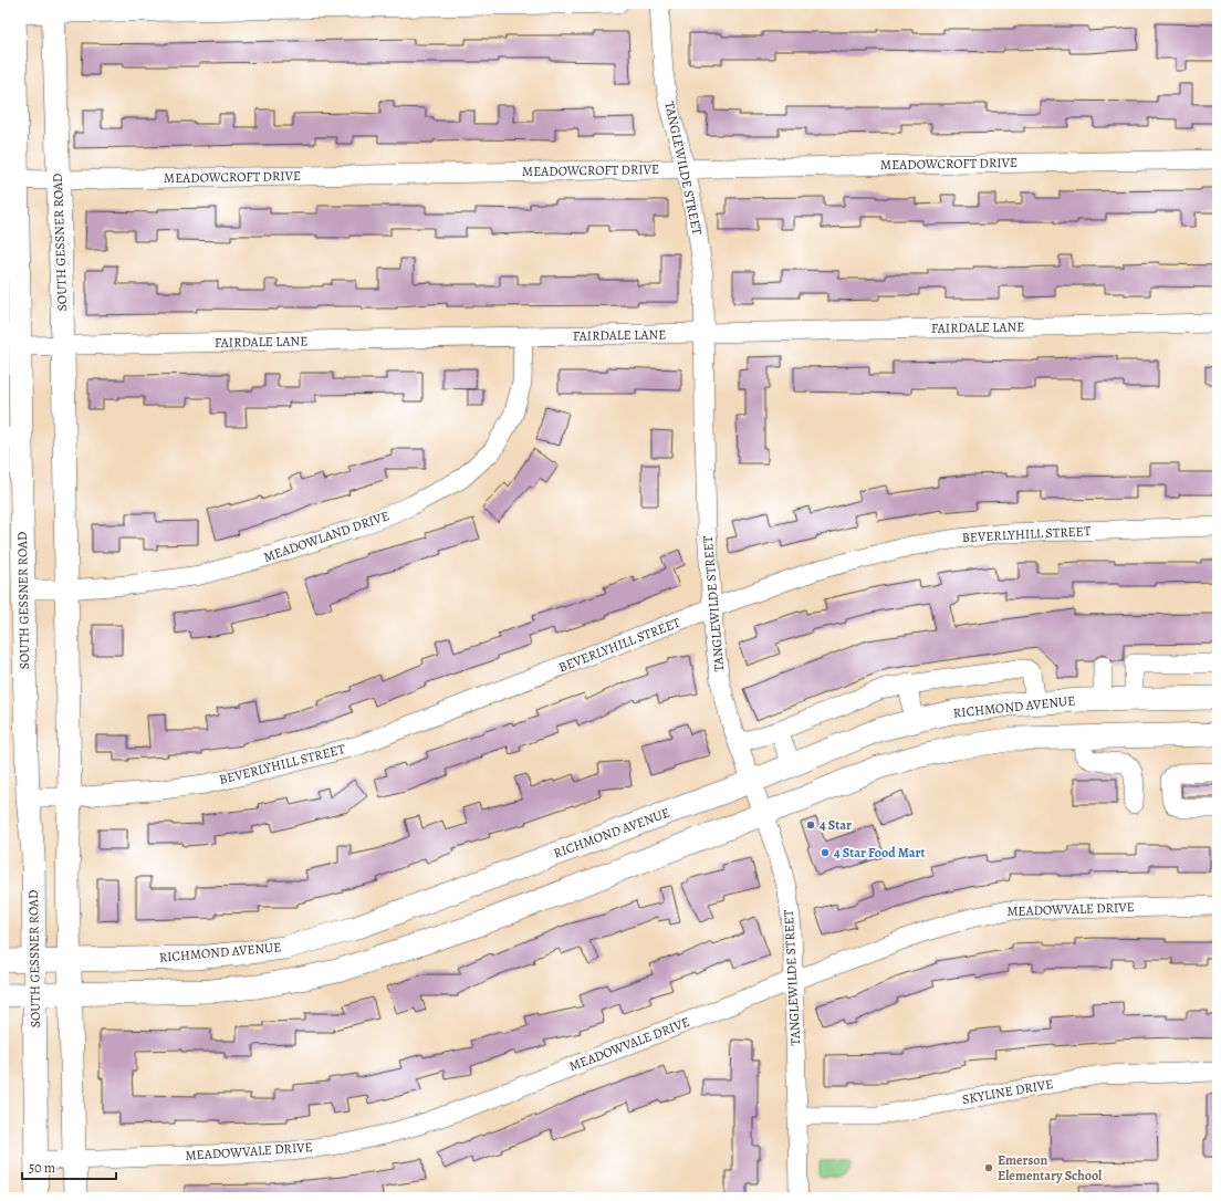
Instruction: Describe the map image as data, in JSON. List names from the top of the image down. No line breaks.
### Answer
{"streets":{"main road":["SOUTH GESSNER ROAD","RICHMOND AVENUE"],"street":["MEADOWCROFT DRIVE","TANGLEWILDE STREET","FAIRDALE LANE","BEVERLYHILL STREET","MEADOWLAND DRIVE","MEADOWVALE DRIVE","SKYLINE DRIVE"]},"crossings":[["MEADOWCROFT DRIVE","TANGLEWILDE STREET"],["MEADOWCROFT DRIVE","SOUTH GESSNER ROAD"],["TANGLEWILDE STREET","FAIRDALE LANE"],["TANGLEWILDE STREET","BEVERLYHILL STREET"],["TANGLEWILDE STREET","RICHMOND AVENUE"],["TANGLEWILDE STREET","MEADOWVALE DRIVE"],["TANGLEWILDE STREET","SKYLINE DRIVE"],["SOUTH GESSNER ROAD","FAIRDALE LANE"],["SOUTH GESSNER ROAD","BEVERLYHILL STREET"],["SOUTH GESSNER ROAD","MEADOWLAND DRIVE"],["SOUTH GESSNER ROAD","RICHMOND AVENUE"],["SOUTH GESSNER ROAD","MEADOWVALE DRIVE"],["FAIRDALE LANE","MEADOWLAND DRIVE"]],"places":["4 Star","4 Star Food Mart","Emerson Elementary School"],"scale_bar":"50 m"}
